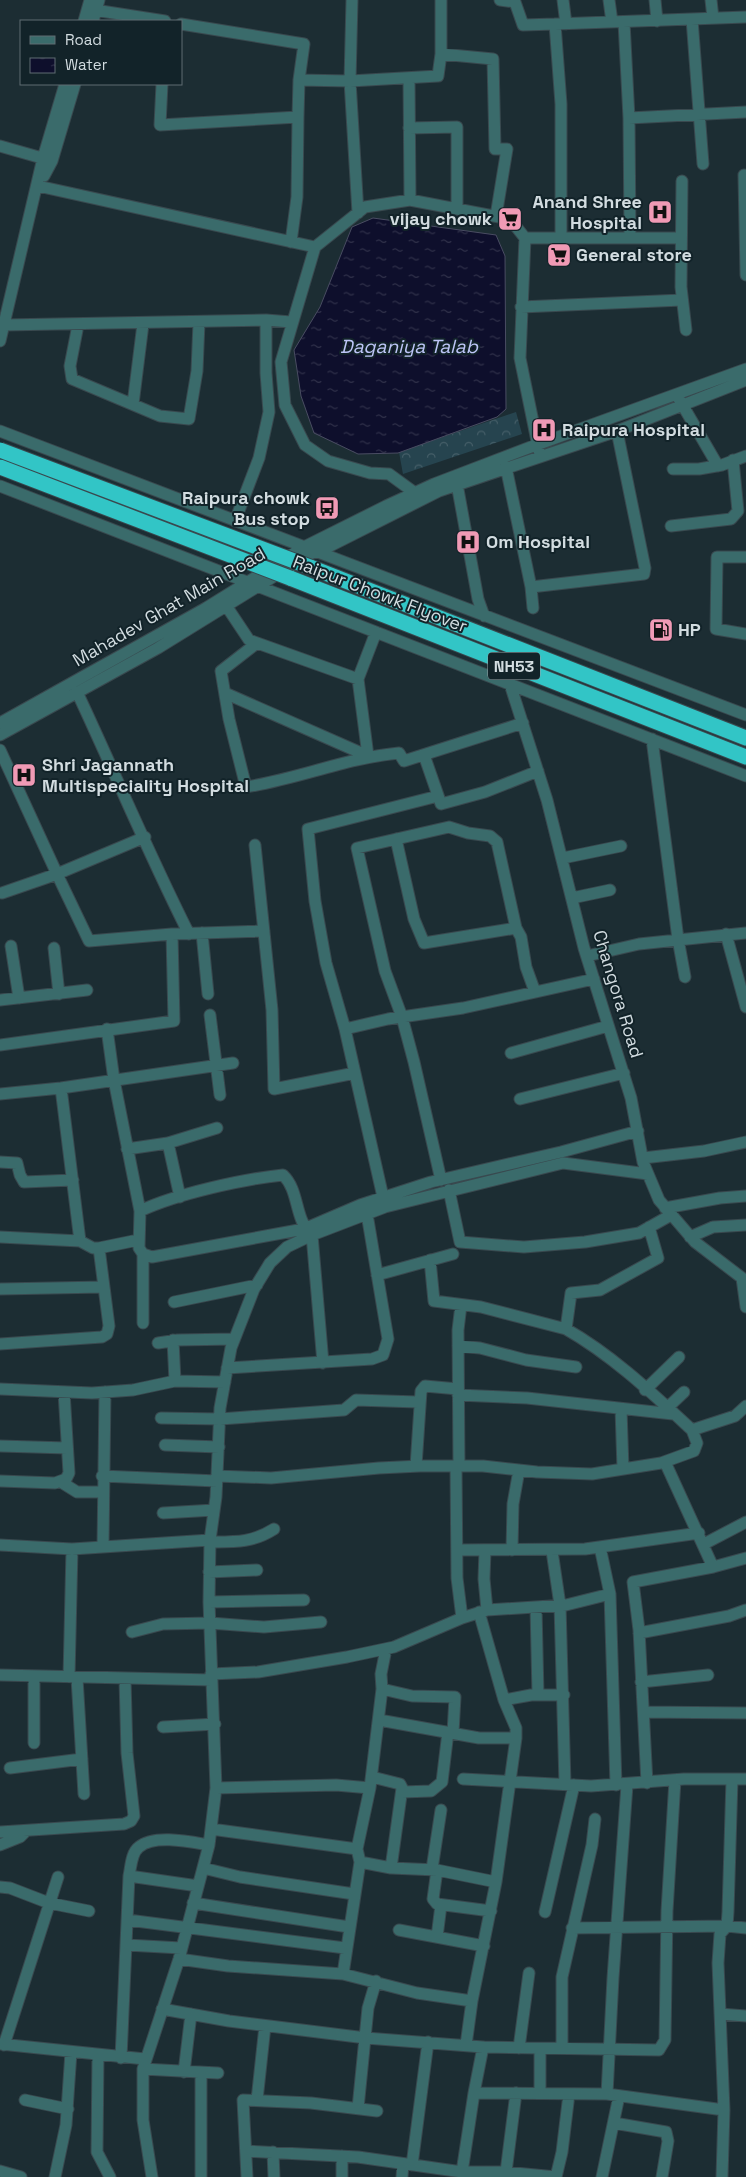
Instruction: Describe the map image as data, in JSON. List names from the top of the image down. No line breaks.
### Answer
{"streets":{"highway":["Raipur Chowk Flyover","NH53"],"street":["Mahadev Ghat Main Road","Changora Road"]},"water":["Daganiya Talab"],"places":{"hospital":["Anand Shree Hospital","Raipura Hospital","Om Hospital","Shri Jagannath Multispeciality Hospital"],"supermarket":["vijay chowk","General store"],"bus stop":["Raipura chowk Bus stop"],"fuel station":["HP"]},"legend":["Road","Water"]}
